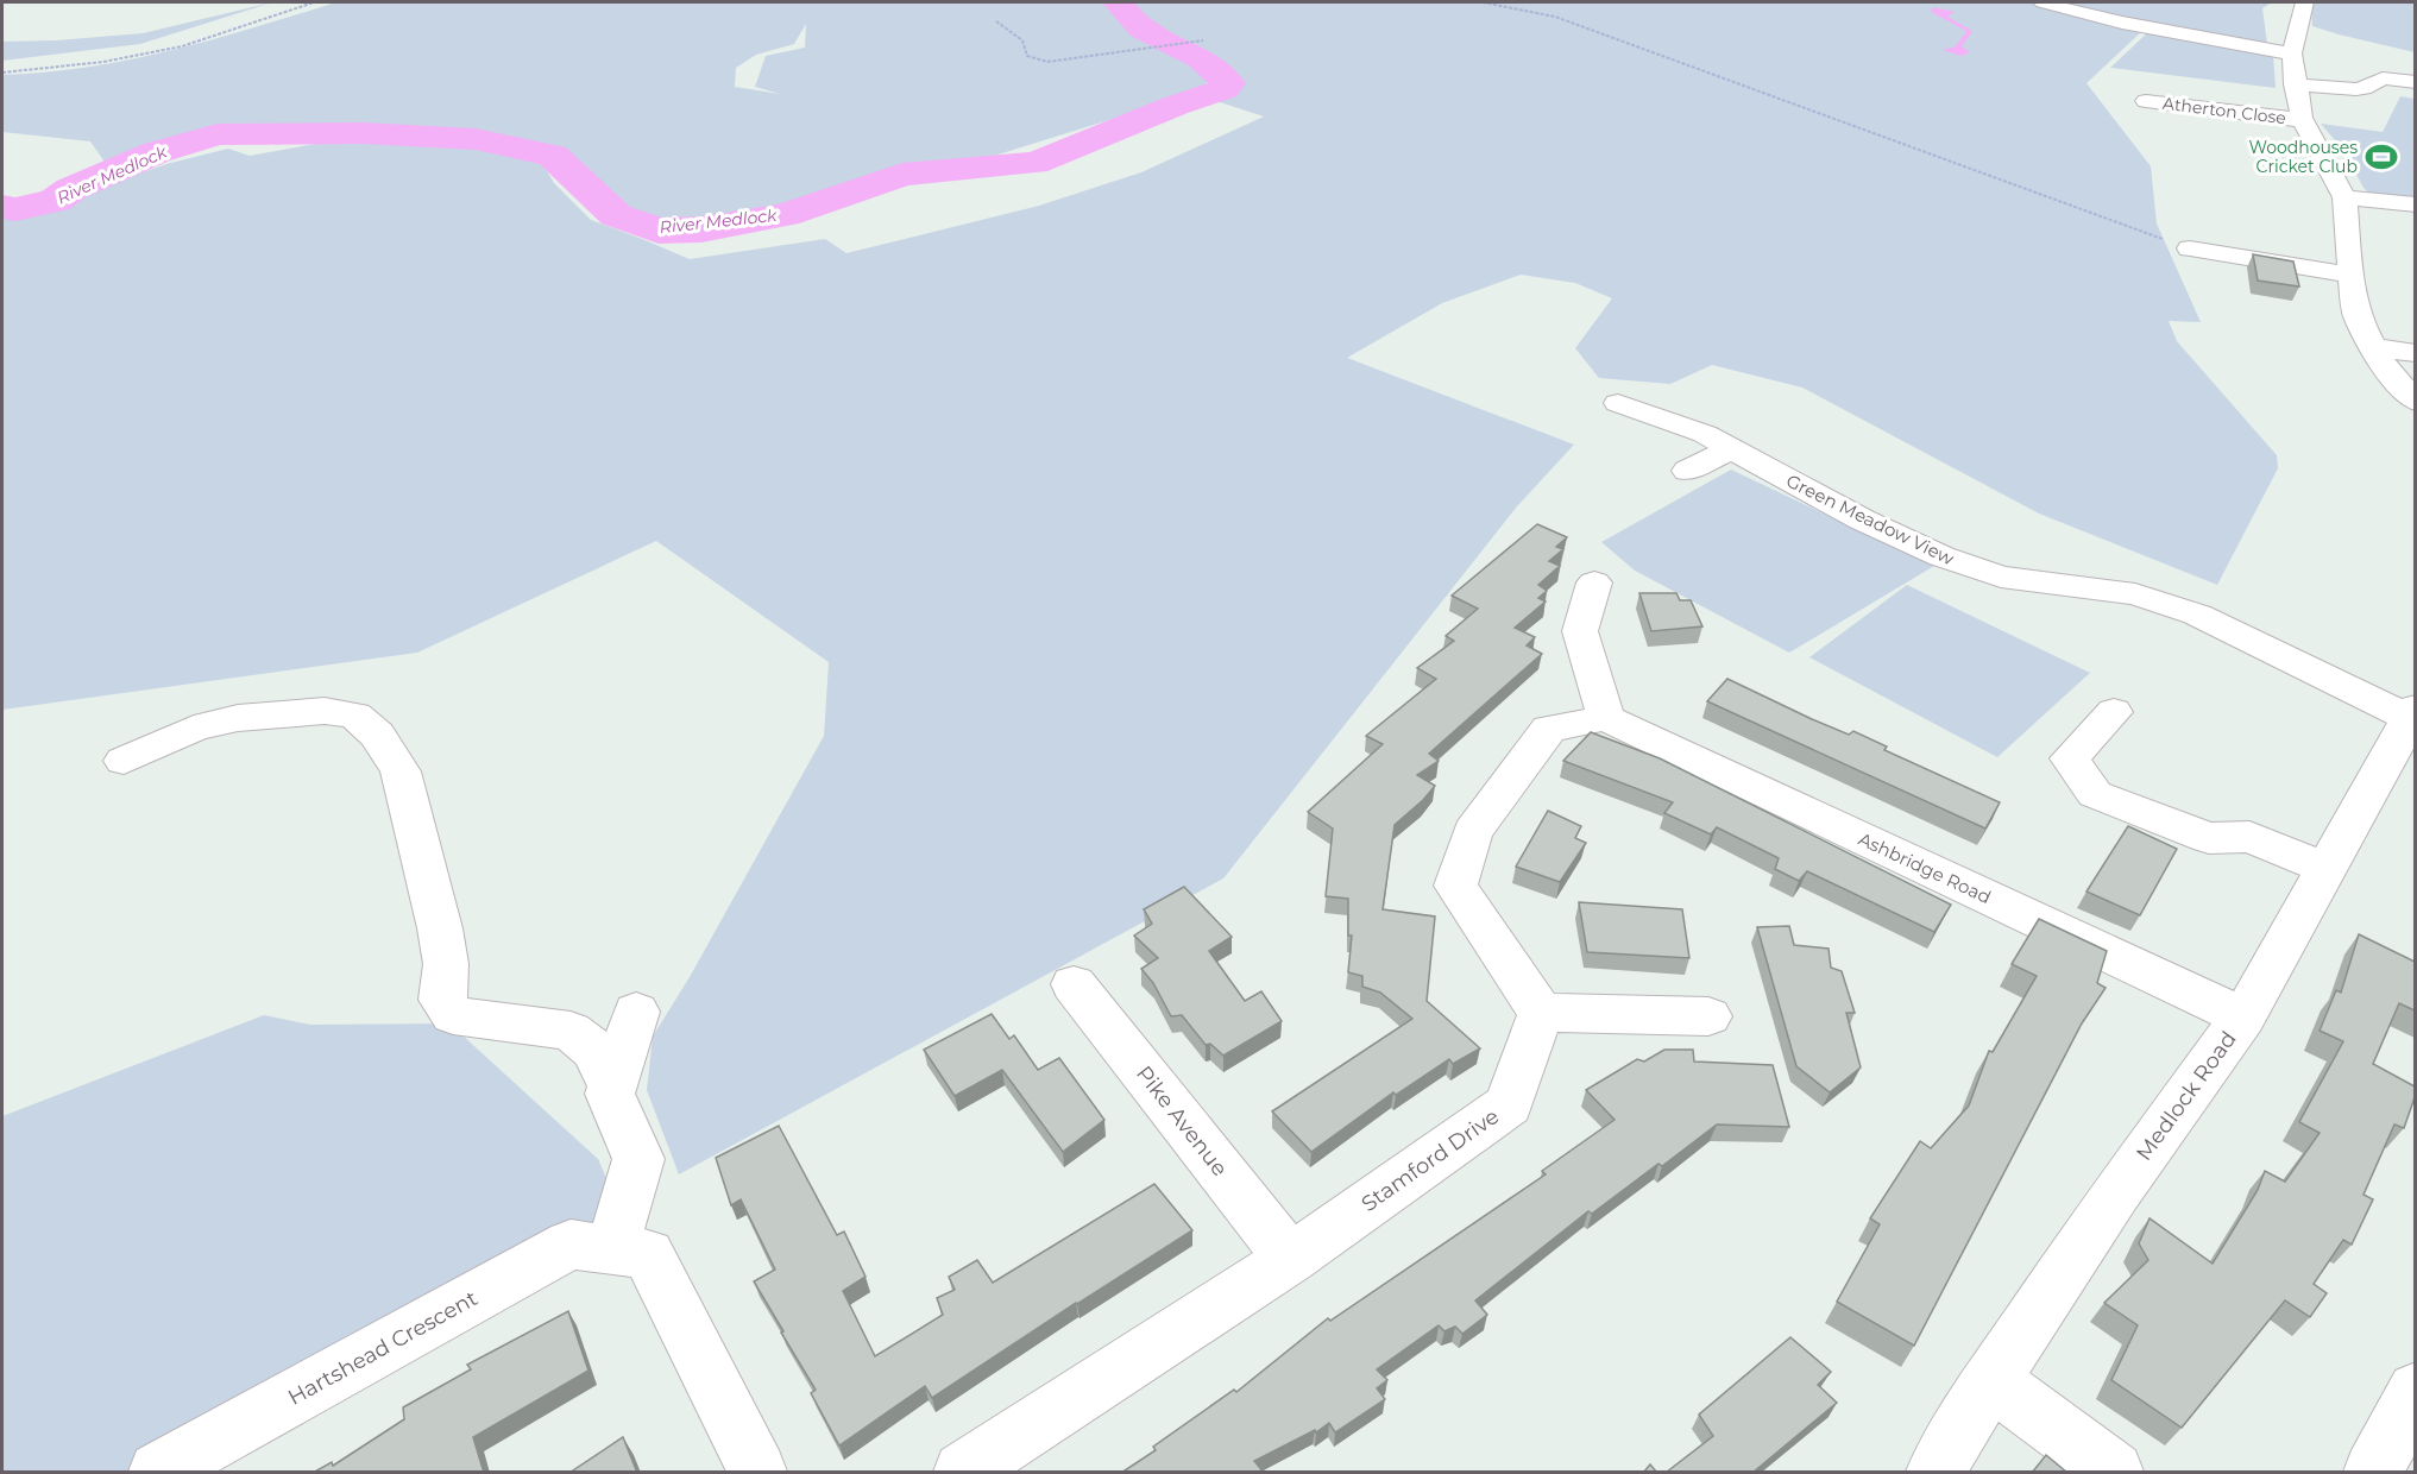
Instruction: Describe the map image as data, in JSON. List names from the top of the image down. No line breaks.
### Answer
{"streets":{"street":["Atherton Close","Green Meadow View","Ashbridge Road","Medlock Road","Pike Avenue","Stamford Drive","Hartshead Crescent"]},"crossings":[["Green Meadow View","Medlock Road"],["Ashbridge Road","Medlock Road"],["Pike Avenue","Stamford Drive"]],"water":["River Medlock"],"places":{"sports":["Woodhouses Cricket Club"]}}
